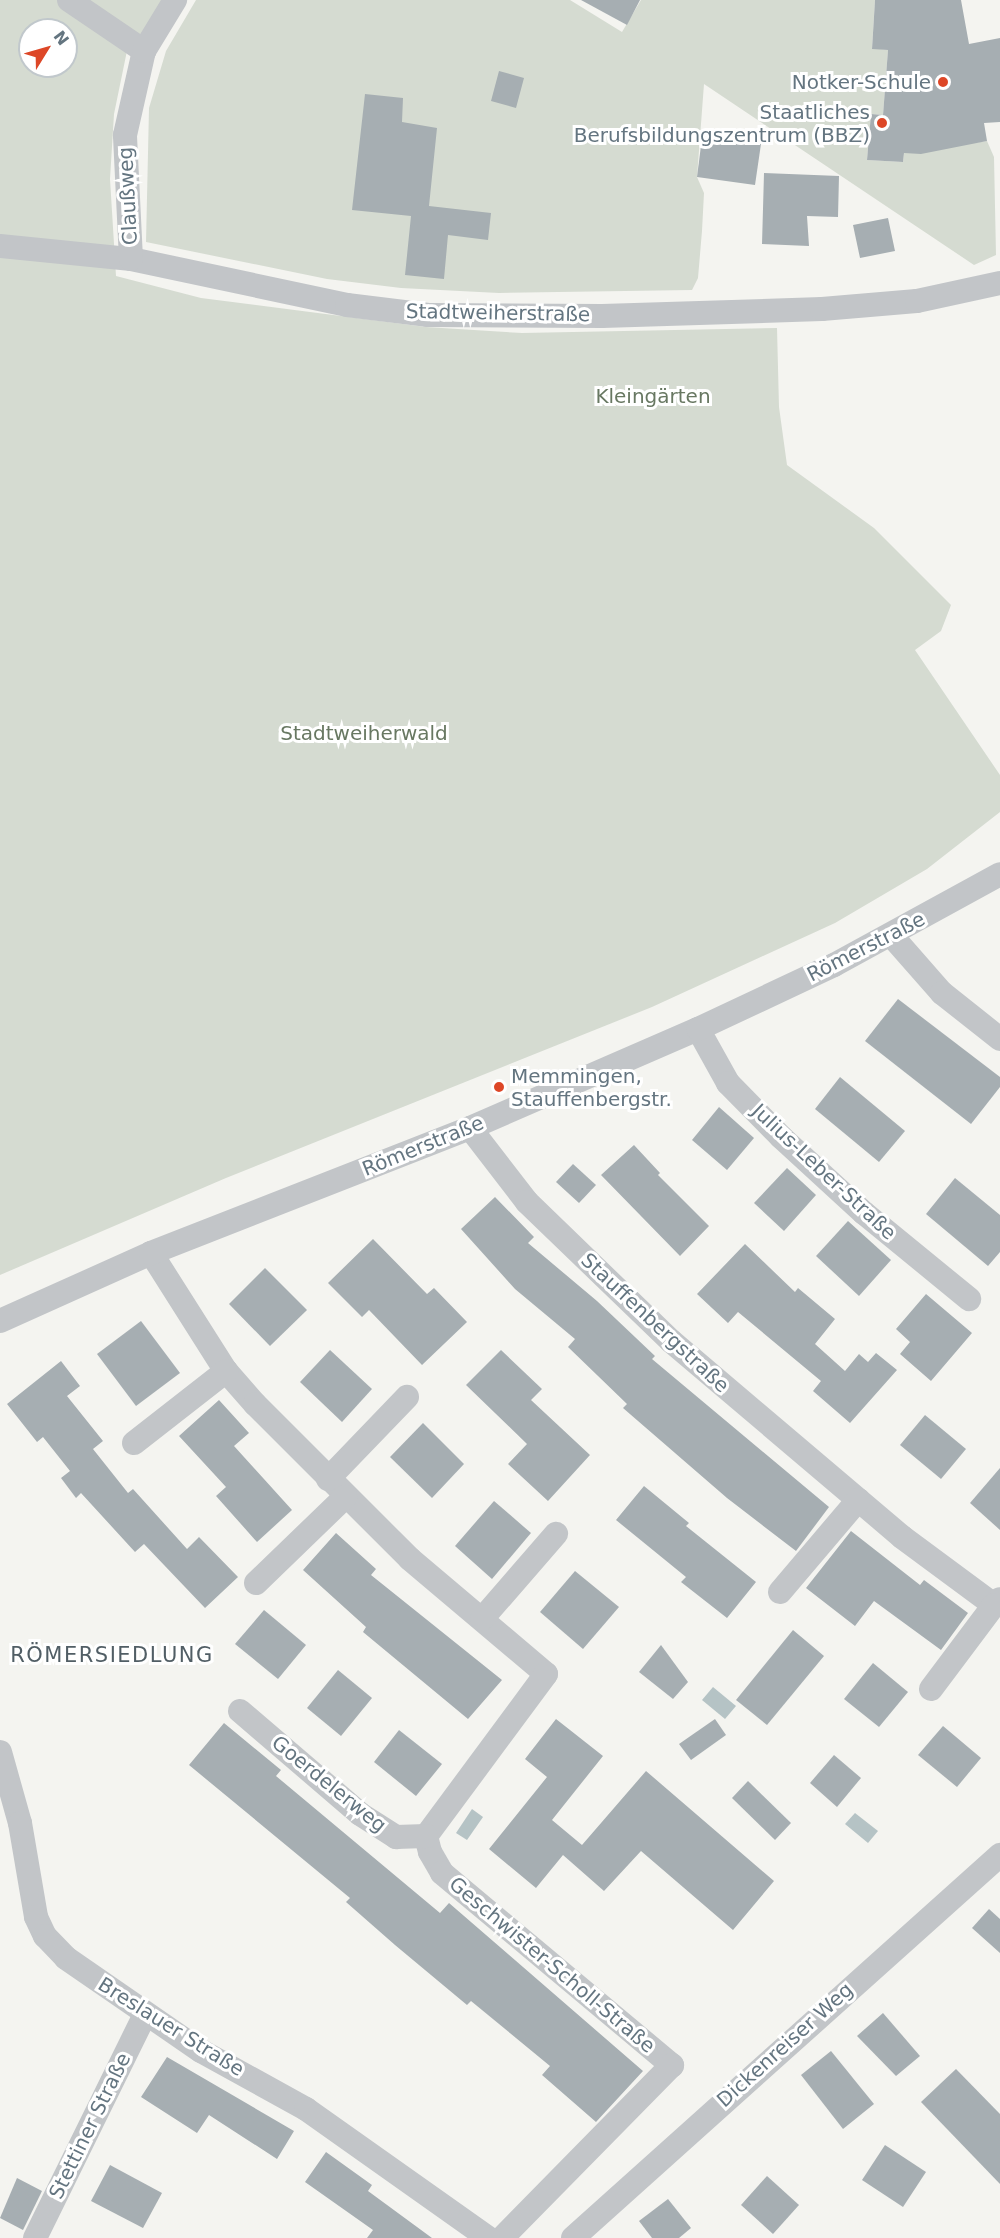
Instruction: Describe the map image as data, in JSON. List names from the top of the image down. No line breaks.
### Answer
{"streets":{"street":["Claußweg","Stadtweiherstraße","Römerstraße","Julius-Leber-Straße","Stauffenbergstraße","Goerdelerweg","Geschwister-Scholl-Straße","Breslauer Straße","Dickenreiser Weg","Stettiner Straße"]},"crossings":[["Claußweg","Stadtweiherstraße"],["Römerstraße","Julius-Leber-Straße"],["Römerstraße","Stauffenbergstraße"],["Goerdelerweg","Geschwister-Scholl-Straße"],["Breslauer Straße","Stettiner Straße"]],"districts":["RÖMERSIEDLUNG"],"parks":["Kleingärten","Stadtweiherwald"],"places":["Notker-Schule","Staatliches Berufsbildungszentrum (BBZ)","Memmingen, Stauffenbergstr."],"north":"top right"}
